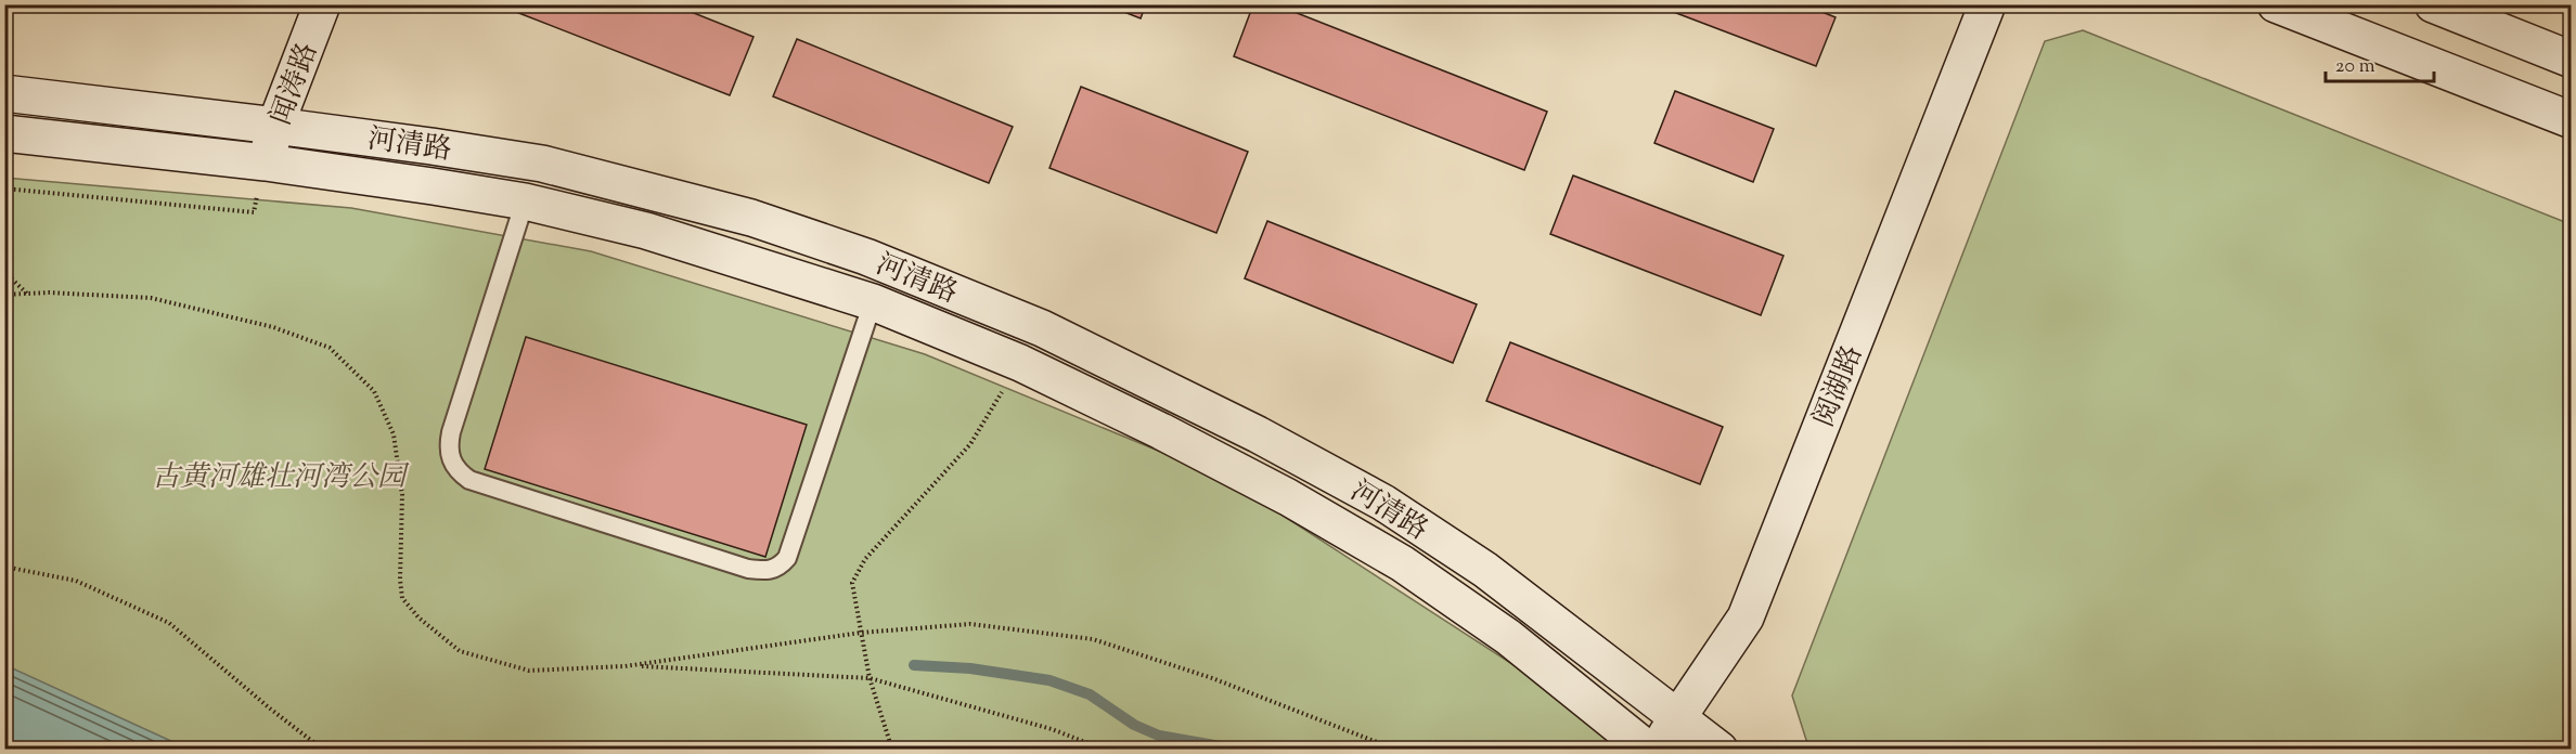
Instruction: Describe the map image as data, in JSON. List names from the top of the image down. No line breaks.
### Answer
{"streets":{"street":["闻涛路","河清路","阅湖路"]},"crossings":[["闻涛路","河清路"],["河清路","阅湖路"]],"parks":["古黄河雄壮河湾公园"],"scale_bar":"20 m"}
